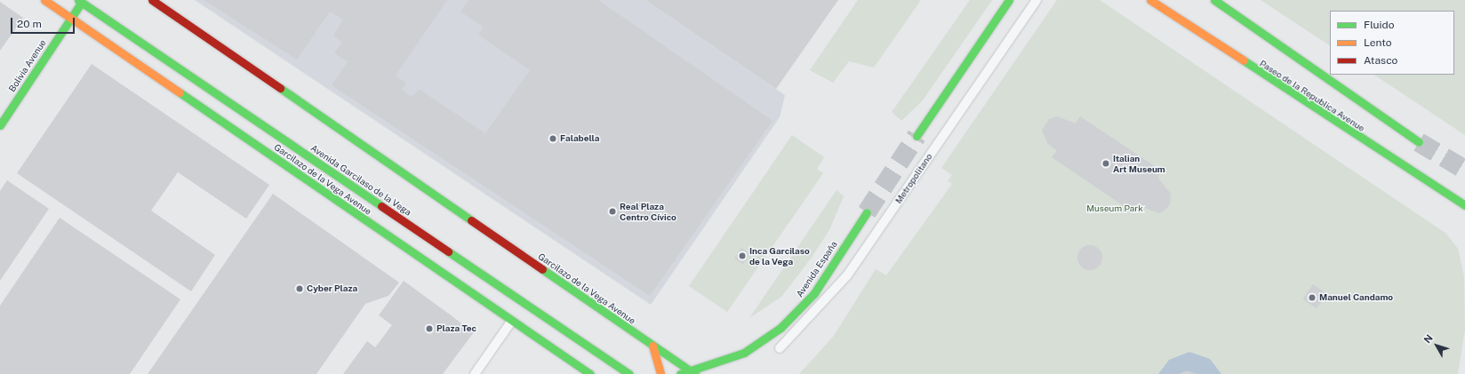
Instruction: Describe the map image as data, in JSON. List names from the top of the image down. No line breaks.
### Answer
{"streets":{"main road":["Bolivia Avenue","Paseo de la Republica Avenue","Garcilazo de la Vega Avenue","Avenida Garcilaso de la Vega","Avenida España"],"lane":["Metropolitano"]},"crossings":[["Bolivia Avenue","Garcilazo de la Vega Avenue"],["Bolivia Avenue","Avenida Garcilaso de la Vega"],["Garcilazo de la Vega Avenue","Avenida España"]],"parks":["Museum Park"],"places":["Falabella","Italian Art Museum","Real Plaza Centro Cívico","Inca Garcilaso de la Vega","Cyber Plaza","Manuel Candamo","Plaza Tec"],"legend":["Fluido","Lento","Atasco"],"scale_bar":"20 m","north":"top left"}
